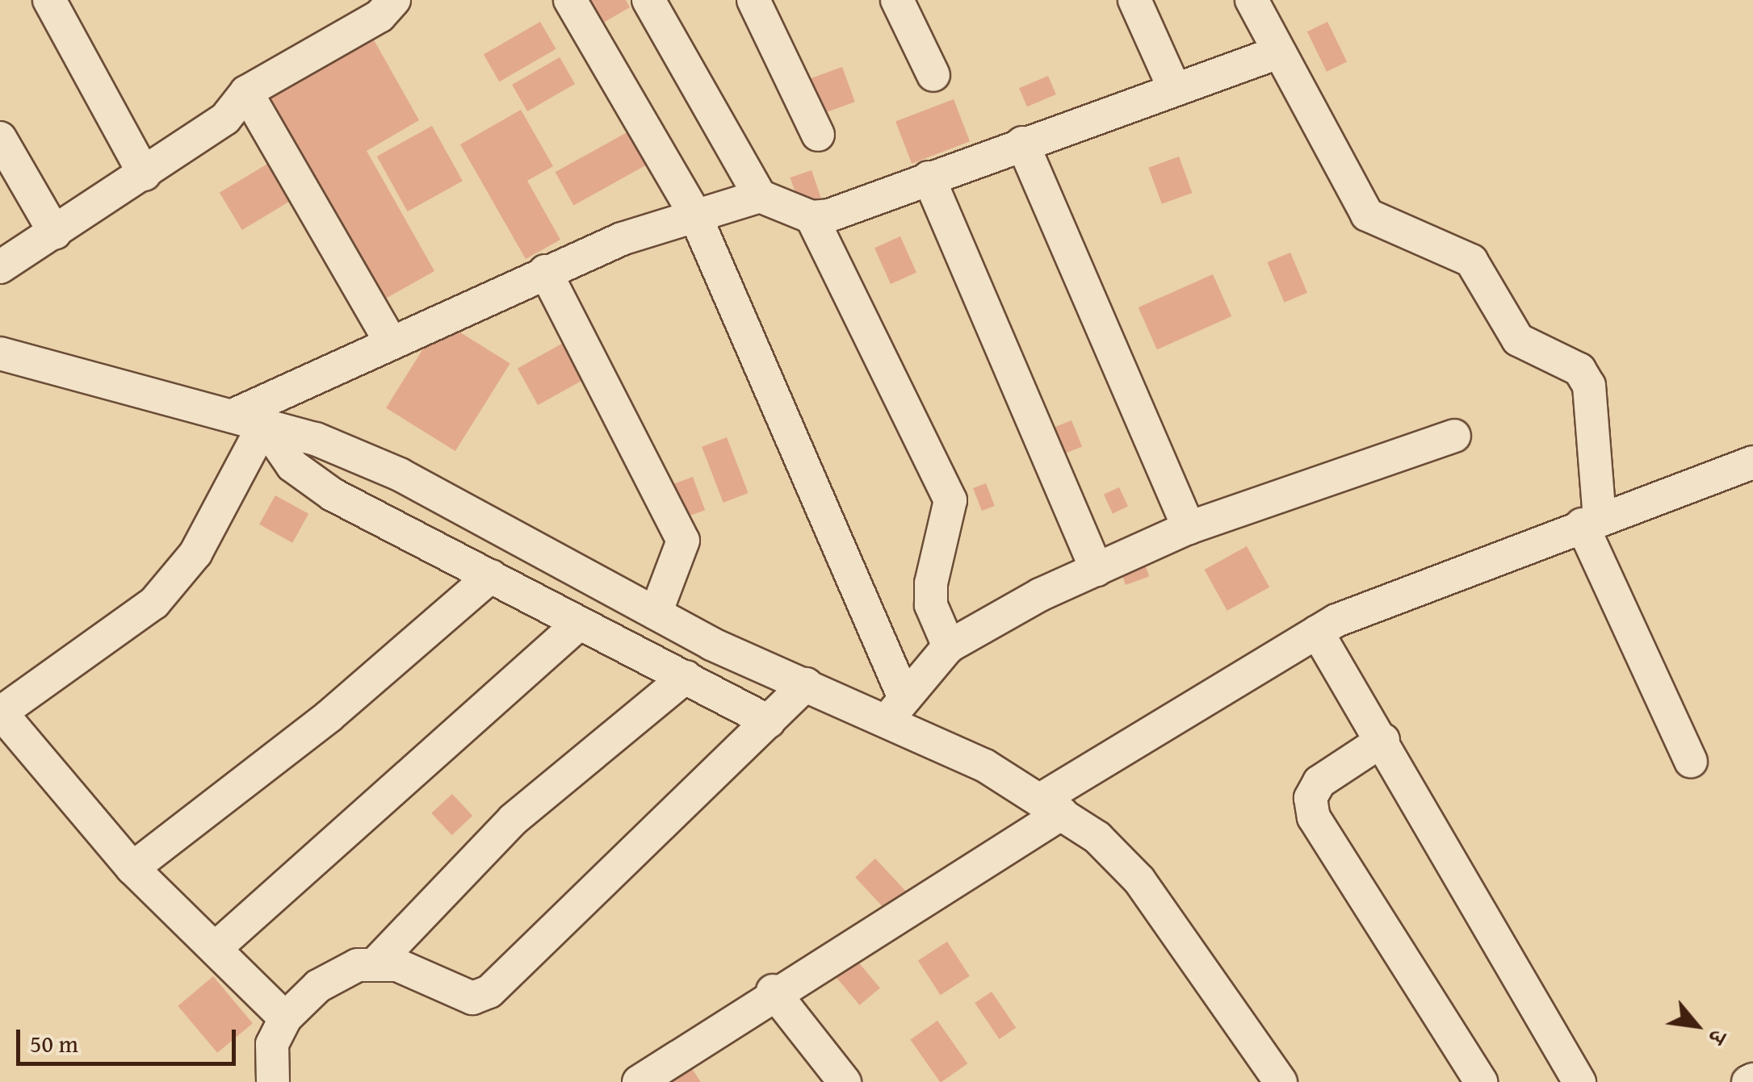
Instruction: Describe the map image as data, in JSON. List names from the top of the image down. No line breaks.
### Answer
{"scale_bar":"50 m","north":"bottom right"}
